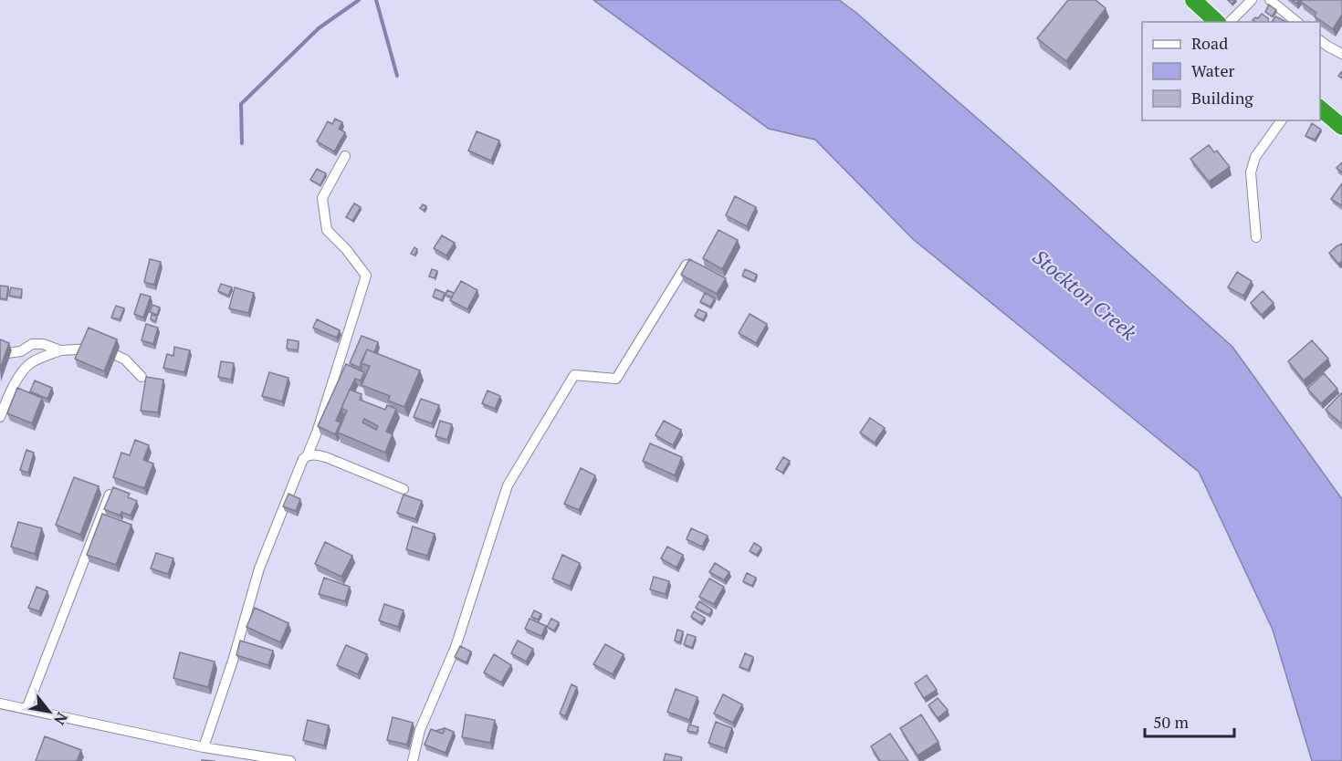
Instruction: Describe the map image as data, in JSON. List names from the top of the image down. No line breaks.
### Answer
{"water":["Stockton Creek"],"legend":["Road","Water","Building"],"scale_bar":"50 m","north":"bottom right"}
